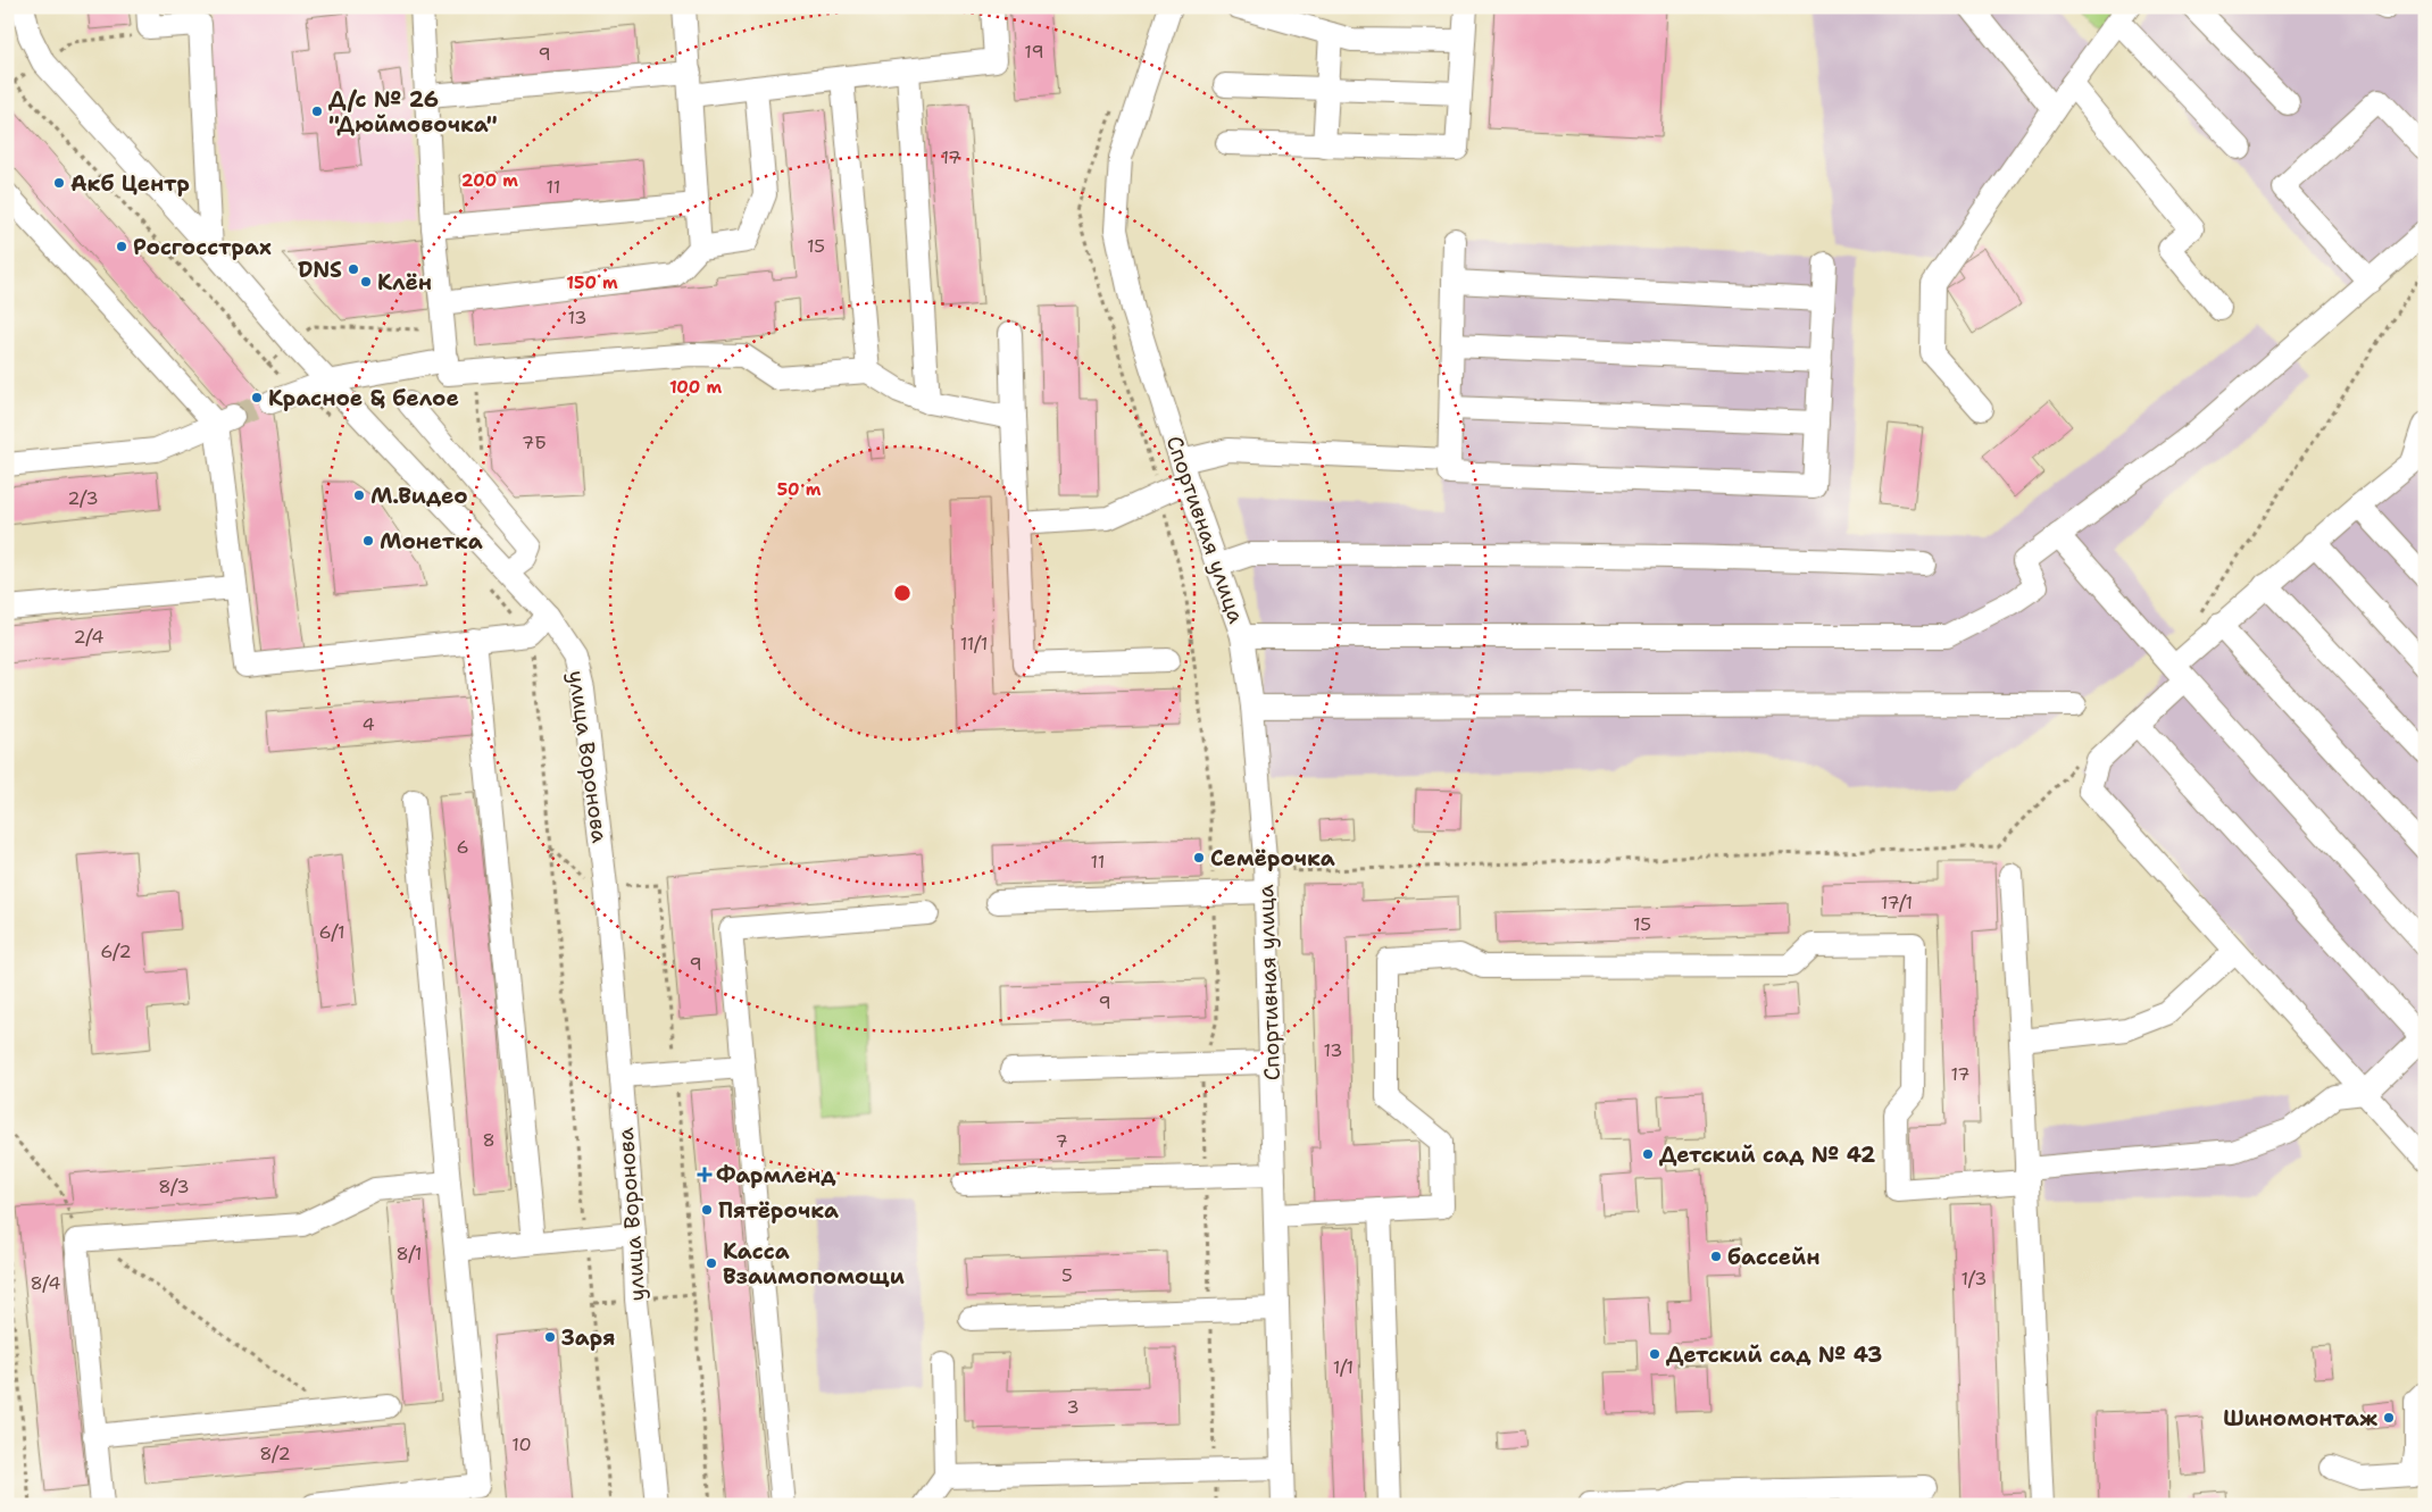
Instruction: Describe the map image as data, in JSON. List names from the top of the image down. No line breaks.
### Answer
{"streets":{"street":["Спортивная улица","улица Воронова"]},"places":{"other":["Д/с № 26 \"Дюймовочка\"","Акб Центр","Росгосстрах","DNS","Клён","Красное & белое","М.Видео","Монетка","Семёрочка","Детский сад № 42","Пятёрочка","бассейн","Касса Взаимопомощи","Заря","Детский сад № 43","Шиномонтаж"],"health":["Фармленд"]},"house_numbers":["19","9","17","11","15","13","7Б","2/3","2/4","11/1","4","6","11","17/1","15","6/1","6/2","9","9","13","17","8","7","8/3","8/1","5","1/3","8/4","1/1","3","10","8/2"],"rings":["200 m","150 m","100 m","50 m"]}
